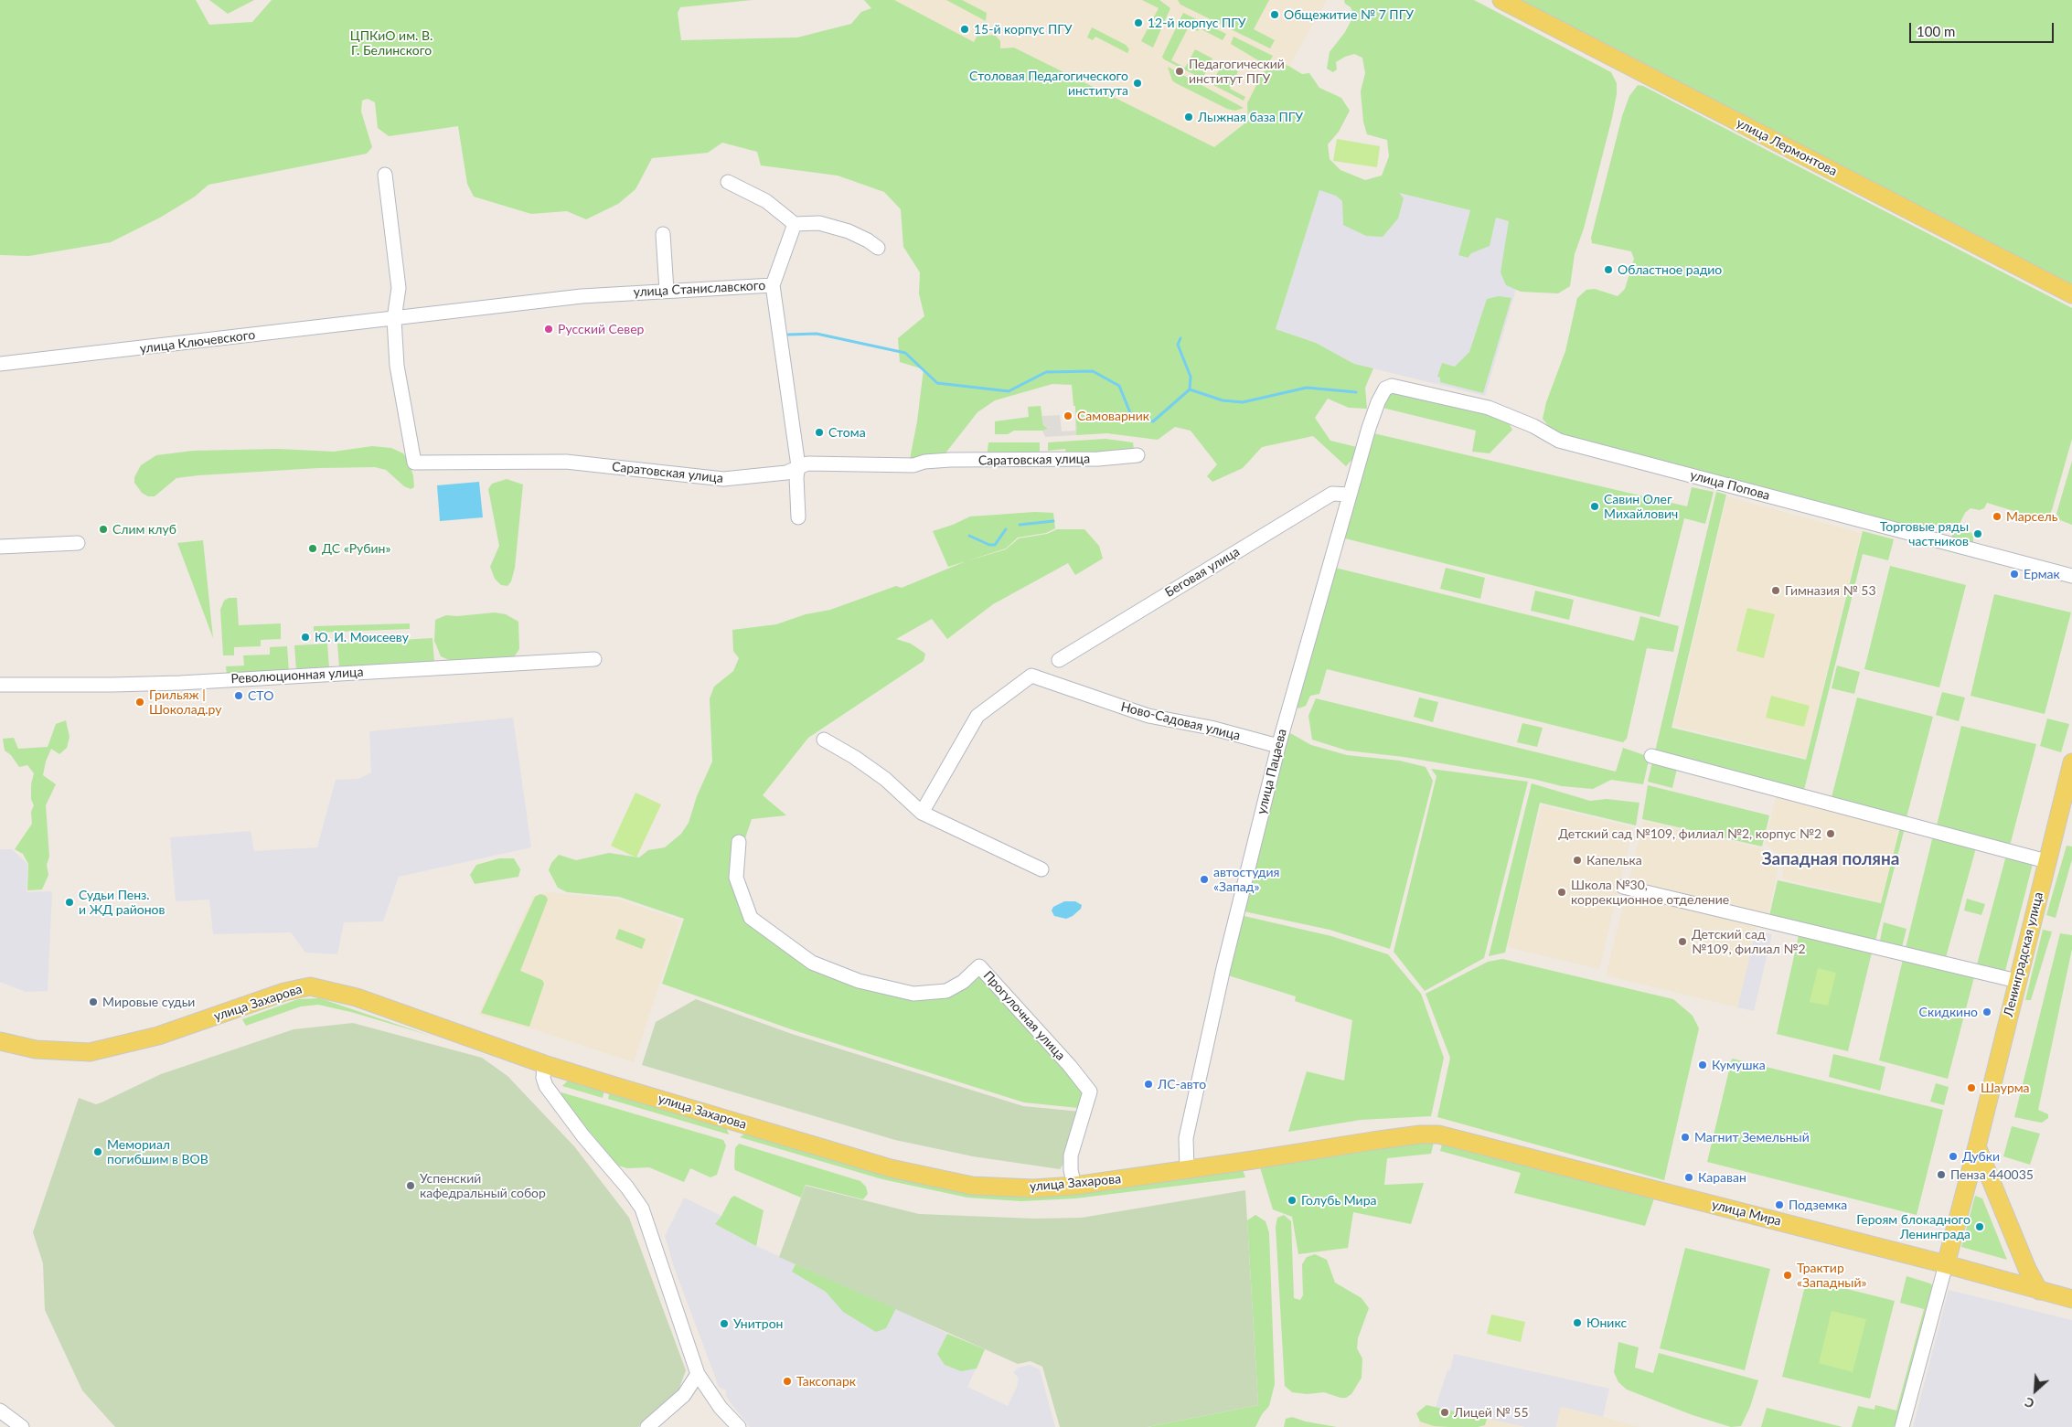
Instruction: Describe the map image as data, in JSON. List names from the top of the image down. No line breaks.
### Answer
{"streets":{"main road":["улица Лермонтова","Ленинградская улица","улица Захарова","улица Мира"],"street":["улица Станиславского","улица Ключевского","Саратовская улица","улица Попова","Беговая улица","Революционная улица","Ново-Садовая улица","улица Пацаева","Прогулочная улица"]},"crossings":[["улица Станиславского","улица Ключевского"],["улица Станиславского","Саратовская улица"],["улица Ключевского","Саратовская улица"],["улица Попова","улица Пацаева"],["Беговая улица","улица Пацаева"],["Ново-Садовая улица","улица Пацаева"],["улица Пацаева","улица Захарова"],["Ленинградская улица","улица Мира"],["улица Захарова","Прогулочная улица"],["улица Захарова","улица Мира"]],"districts":["Западная поляна"],"parks":["ЦПКиО им. В. Г. Белинского"],"places":["Общежитие № 7 ПГУ","12-й корпус ПГУ","15-й корпус ПГУ","Педагогический институт ПГУ","Столовая Педагогического института","Лыжная база ПГУ","Областное радио","Русский Север","Самоварник","Стома","Савин Олег Михайлович","Марсель","Слим клуб","Торговые ряды частников","ДС «Рубин»","Ермак","Гимназия № 53","Ю. И. Моисееву","СТО","Грильяж | Шоколад.ру","Детский сад №109, филиал №2, корпус №2","Капелька","автостудия «Запад»","Школа №30, коррекционное отделение","Судьи Пенз. и ЖД районов","Детский сад №109, филиал №2","Мировые судьи","Скидкино","Кумушка","ЛС-авто","Шаурма","Магнит Земельный","Мемориал погибшим в ВОВ","Дубки","Пенза 440035","Караван","Успенский кафедральный собор","Голубь Мира","Подземка","Героям блокадного Ленинграда","Трактир «Западный»","Юникс","Унитрон","Таксопарк","Лицей № 55"],"scale_bar":"100 m","north":"bottom left"}
